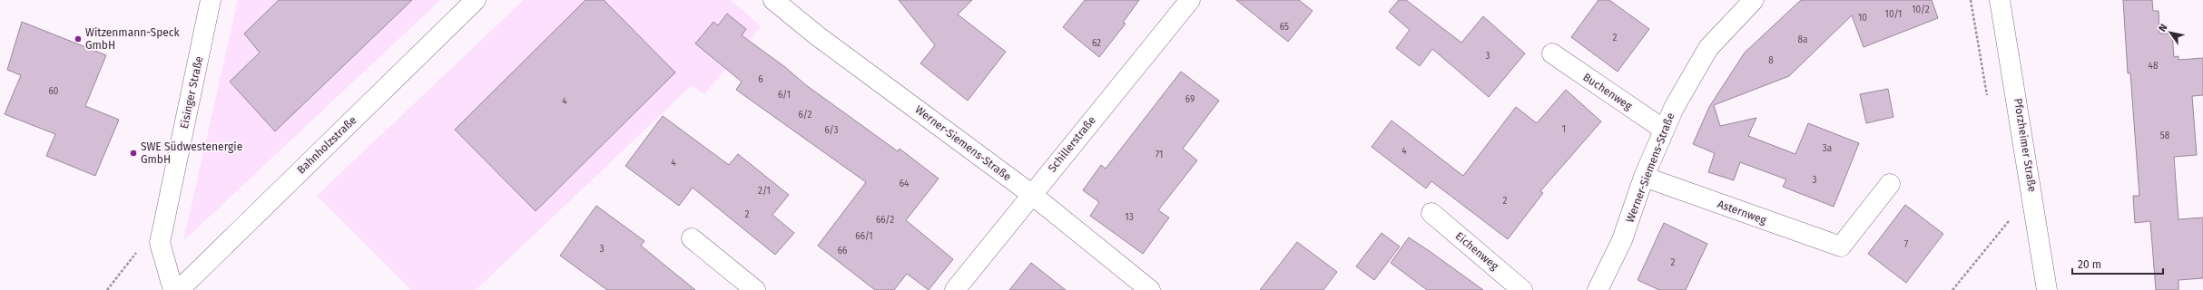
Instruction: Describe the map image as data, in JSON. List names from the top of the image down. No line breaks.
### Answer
{"streets":{"street":["Buchenweg","Eisinger Straße","Werner-Siemens-Straße","Schillerstraße","Bahnholzstraße","Pforzheimer Straße","Asternweg","Eichenweg"]},"crossings":[["Buchenweg","Werner-Siemens-Straße"],["Werner-Siemens-Straße","Schillerstraße"],["Werner-Siemens-Straße","Asternweg"]],"places":["Witzenmann-Speck GmbH","SWE Südwestenergie GmbH"],"house_numbers":["10/2","10/1","10","65","2","8a","62","3","8","48","6","60","6/1","69","4","6/2","1","6/3","58","3a","4","71","4","3","64","2/1","2","2","13","66/2","66/1","7","3","66","2"],"scale_bar":"20 m","north":"top left"}
